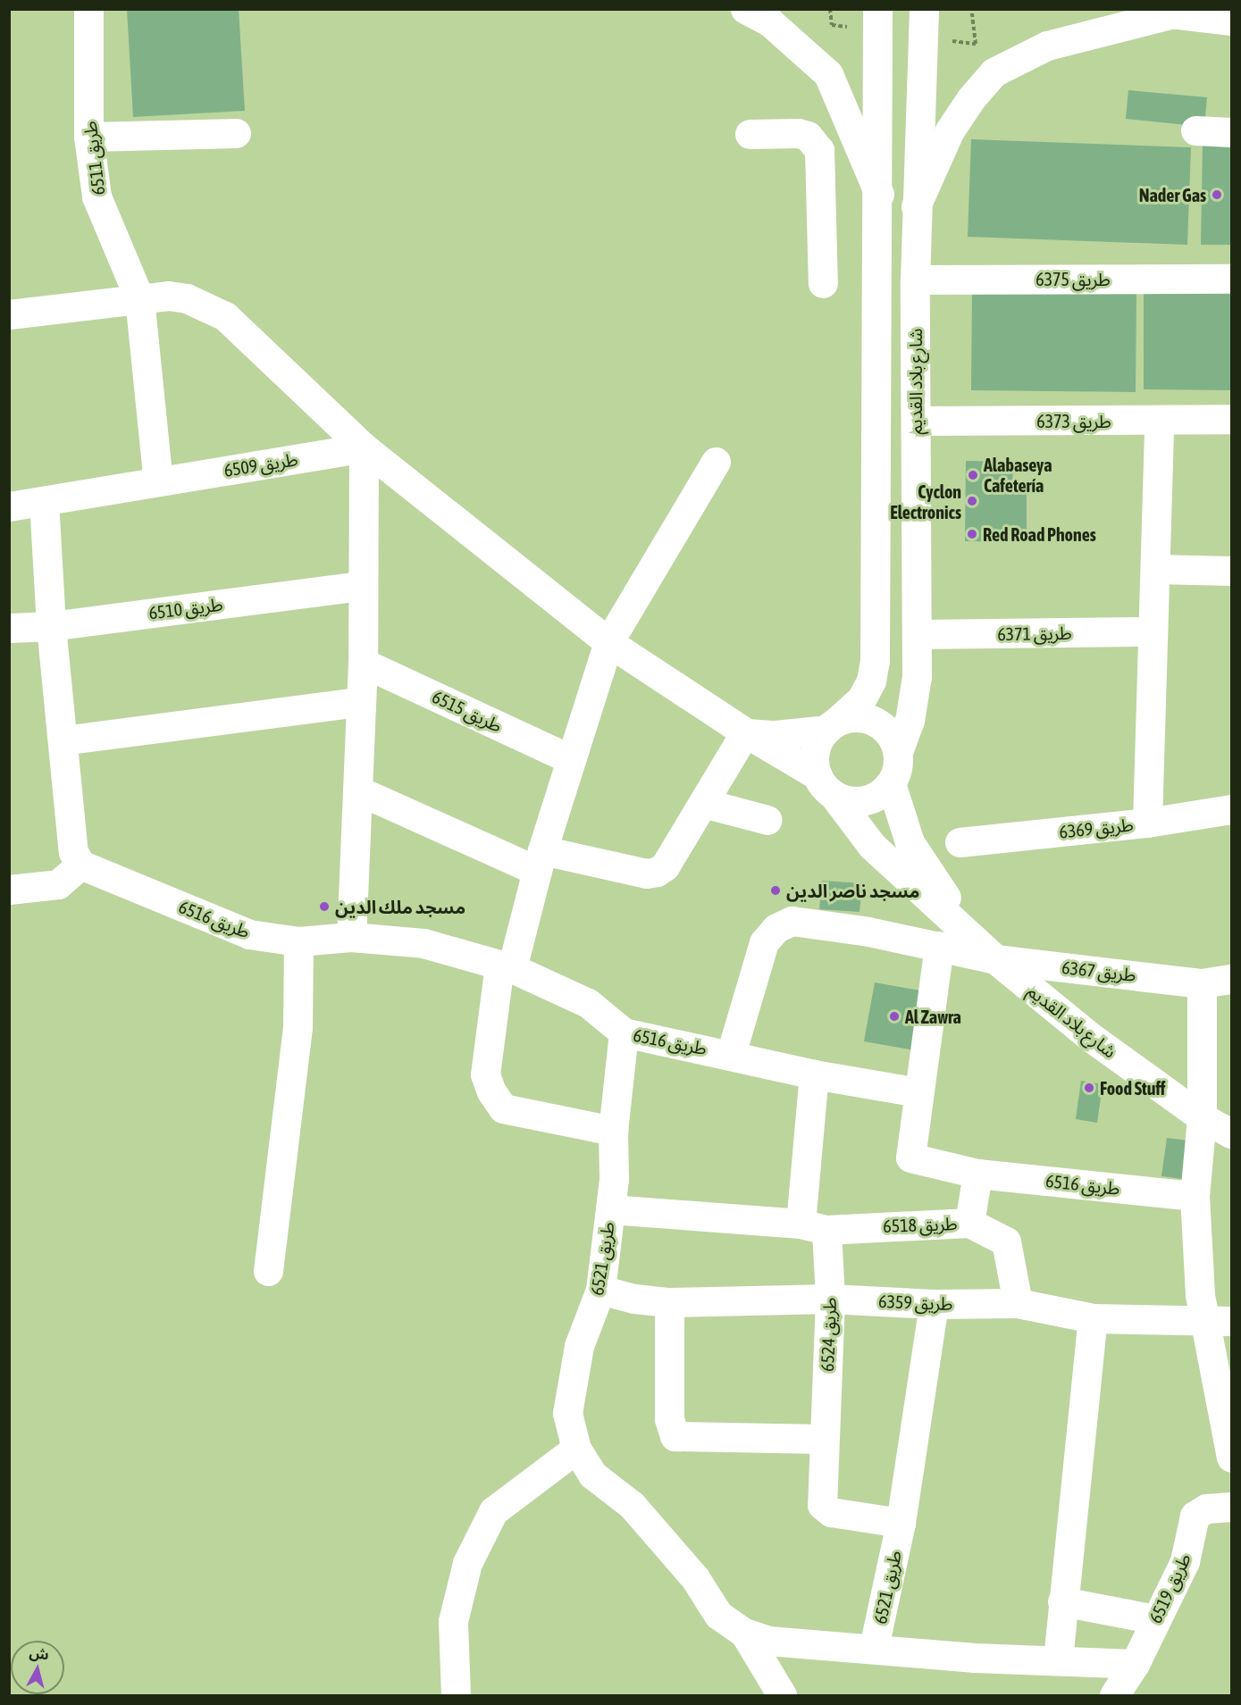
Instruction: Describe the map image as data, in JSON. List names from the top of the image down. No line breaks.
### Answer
{"streets":{"street":["طريق 6511","طريق 6375","شارع بلاد القديم","طريق 6373","طريق 6509","طريق 6510","طريق 6371","طريق 6515","طريق 6369","طريق 6516","طريق 6367","طريق 6518","طريق 6521","طريق 6359","طريق 6524","طريق 6519"]},"crossings":[["طريق 6375","شارع بلاد القديم"],["شارع بلاد القديم","طريق 6373"],["شارع بلاد القديم","طريق 6371"],["شارع بلاد القديم","طريق 6367"],["طريق 6516","طريق 6367"],["طريق 6516","طريق 6521"],["طريق 6518","طريق 6521"],["طريق 6518","طريق 6359"],["طريق 6518","طريق 6524"],["طريق 6521","طريق 6359"],["طريق 6521","طريق 6524"],["طريق 6359","طريق 6524"]],"places":["Nader Gas","Alabaseya Cafetería","Cyclon Electronics","Red Road Phones","مسجد ناصر الدين","مسجد ملك الدين","Al Zawra","Food Stuff"],"north":"top"}
